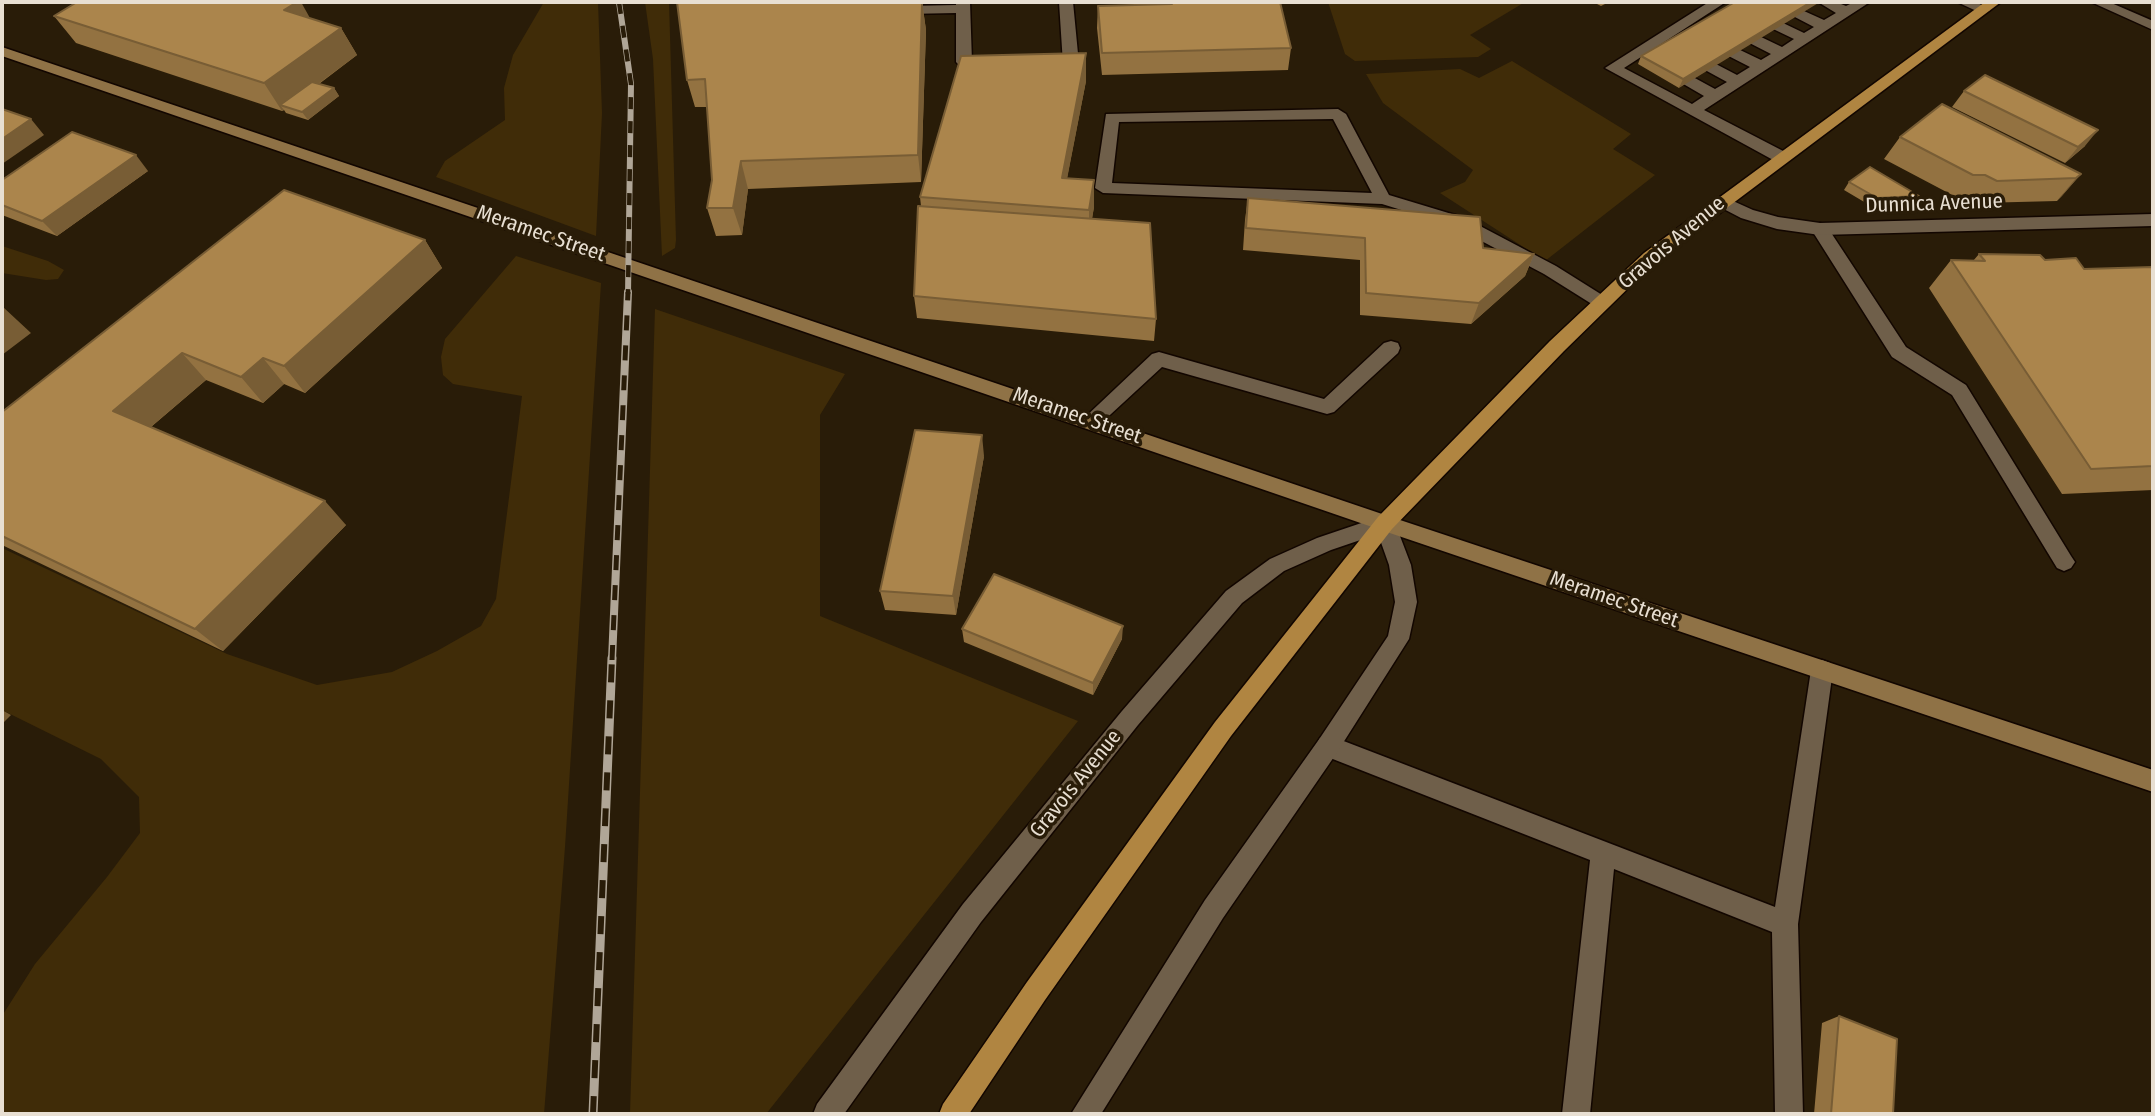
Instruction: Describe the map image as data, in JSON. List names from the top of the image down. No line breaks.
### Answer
{"streets":{"main road":["Gravois Avenue"],"street":["Dunnica Avenue","Meramec Street"]},"crossings":[["Dunnica Avenue","Gravois Avenue"],["Meramec Street","Gravois Avenue"]]}
